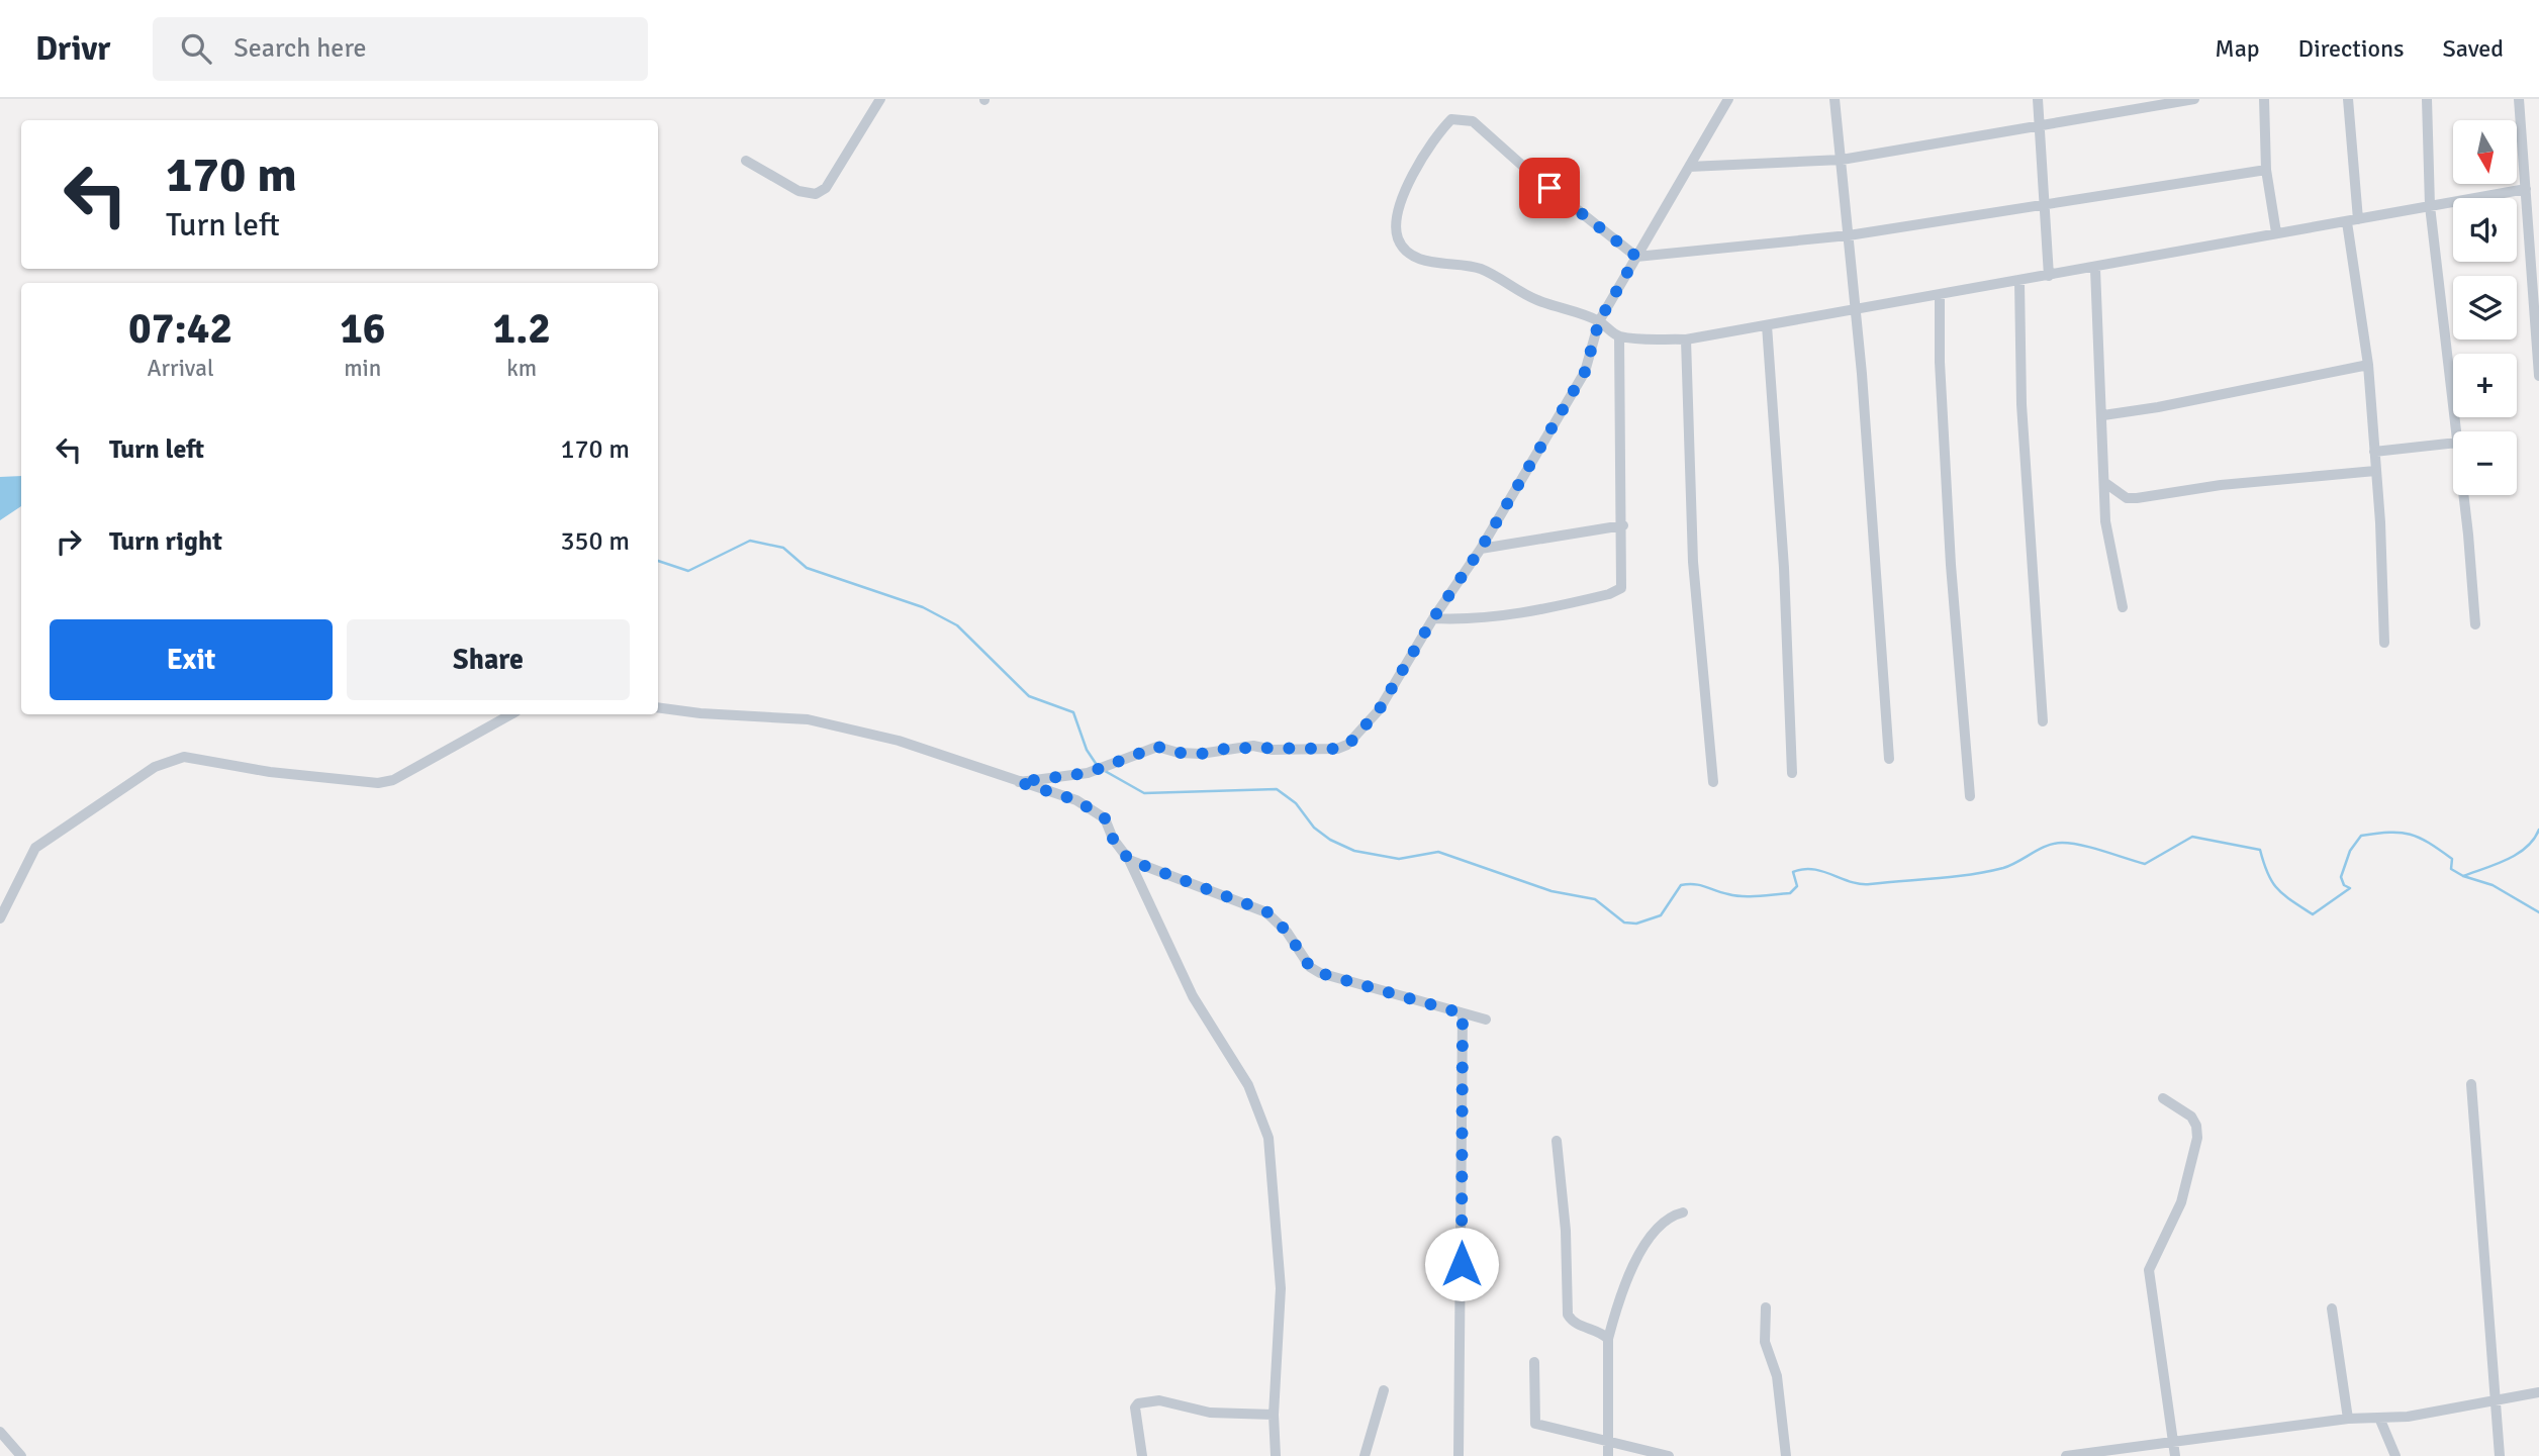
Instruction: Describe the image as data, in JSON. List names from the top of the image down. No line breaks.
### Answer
{"north":"bottom","page":{"header":"Drivr","search":"Search here","nav":["Map","Directions","Saved"],"map_buttons":["+","−"],"turn":["170 m","Turn left"],"eta":["07:42","Arrival","16","min","1.2","km"],"list":[{"name":"Turn left","value":"170 m"},{"name":"Turn right","value":"350 m"}],"buttons":["Exit","Share"]}}
